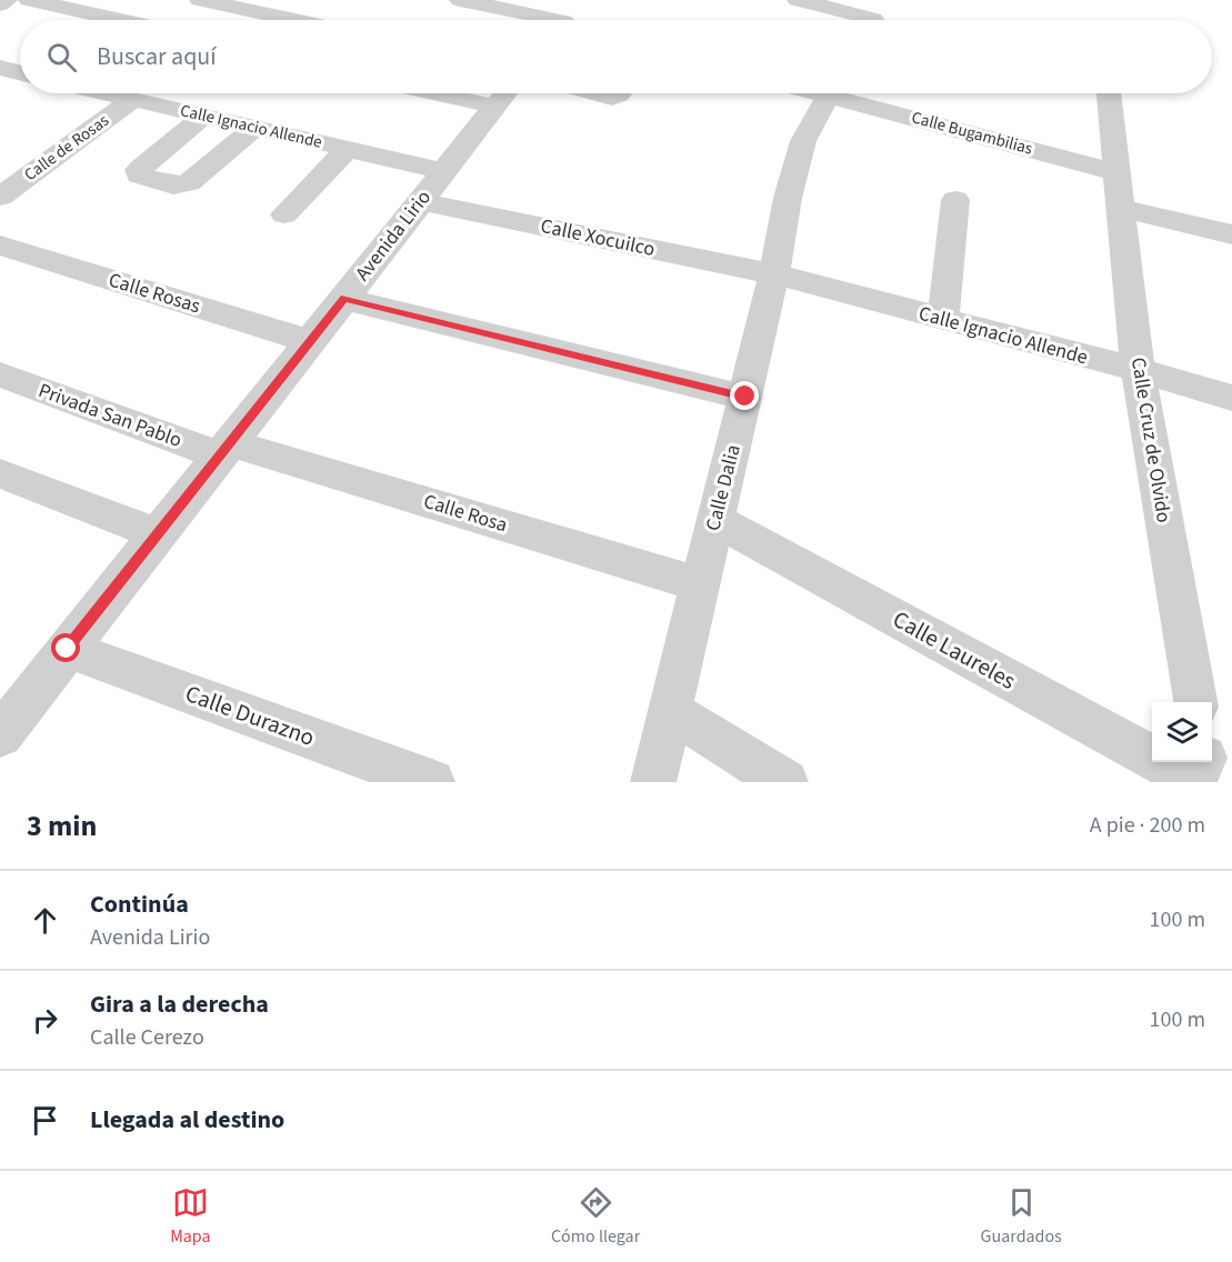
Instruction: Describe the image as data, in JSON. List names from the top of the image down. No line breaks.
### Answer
{"streets":{"street":["Calle Ignacio Allende","Calle Bugambilias","Calle de Rosas","Avenida Lirio","Calle Xocuilco","Calle Rosas","Privada San Pablo","Calle Cruz de Olvido","Calle Dalia","Calle Rosa","Calle Laureles","Calle Durazno"]},"crossings":[["Calle Ignacio Allende","Calle de Rosas"],["Calle Ignacio Allende","Avenida Lirio"],["Calle Ignacio Allende","Calle Xocuilco"],["Calle Ignacio Allende","Calle Cruz de Olvido"],["Calle Ignacio Allende","Calle Dalia"],["Calle Bugambilias","Calle Cruz de Olvido"],["Avenida Lirio","Calle Xocuilco"],["Avenida Lirio","Calle Rosas"],["Avenida Lirio","Privada San Pablo"],["Avenida Lirio","Calle Rosa"],["Avenida Lirio","Calle Durazno"],["Calle Xocuilco","Calle Dalia"],["Privada San Pablo","Calle Rosa"],["Calle Dalia","Calle Rosa"],["Calle Dalia","Calle Laureles"]],"page":{"search":"Buscar aquí","heading":["3 min","A pie · 200 m"],"list":[["Continúa","Avenida Lirio","100 m"],["Gira a la derecha","Calle Cerezo","100 m"],"Llegada al destino"],"nav":["Mapa","Cómo llegar","Guardados"]}}
